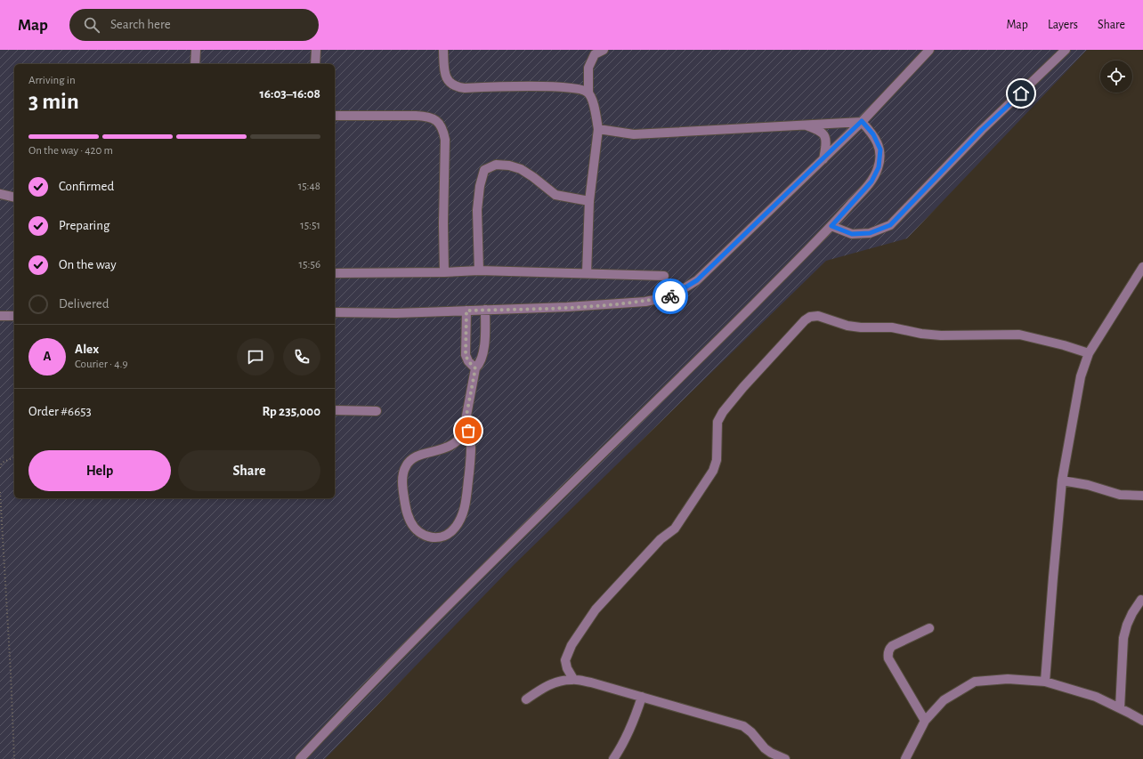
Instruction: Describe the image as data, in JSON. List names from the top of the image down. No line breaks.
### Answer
{"page":{"header":"Map","search":"Search here","nav":["Map","Layers","Share"],"heading":["3 min","Arriving in","16:03–16:08"],"panel":["Alex","Courier · 4.9","Order #6653","Rp 235,000"],"bar":"On the way · 420 m","list":[["Confirmed","15:48"],["Preparing","15:51"],["On the way","15:56"],"Delivered"],"round":"A","buttons":["Help","Share"]}}
